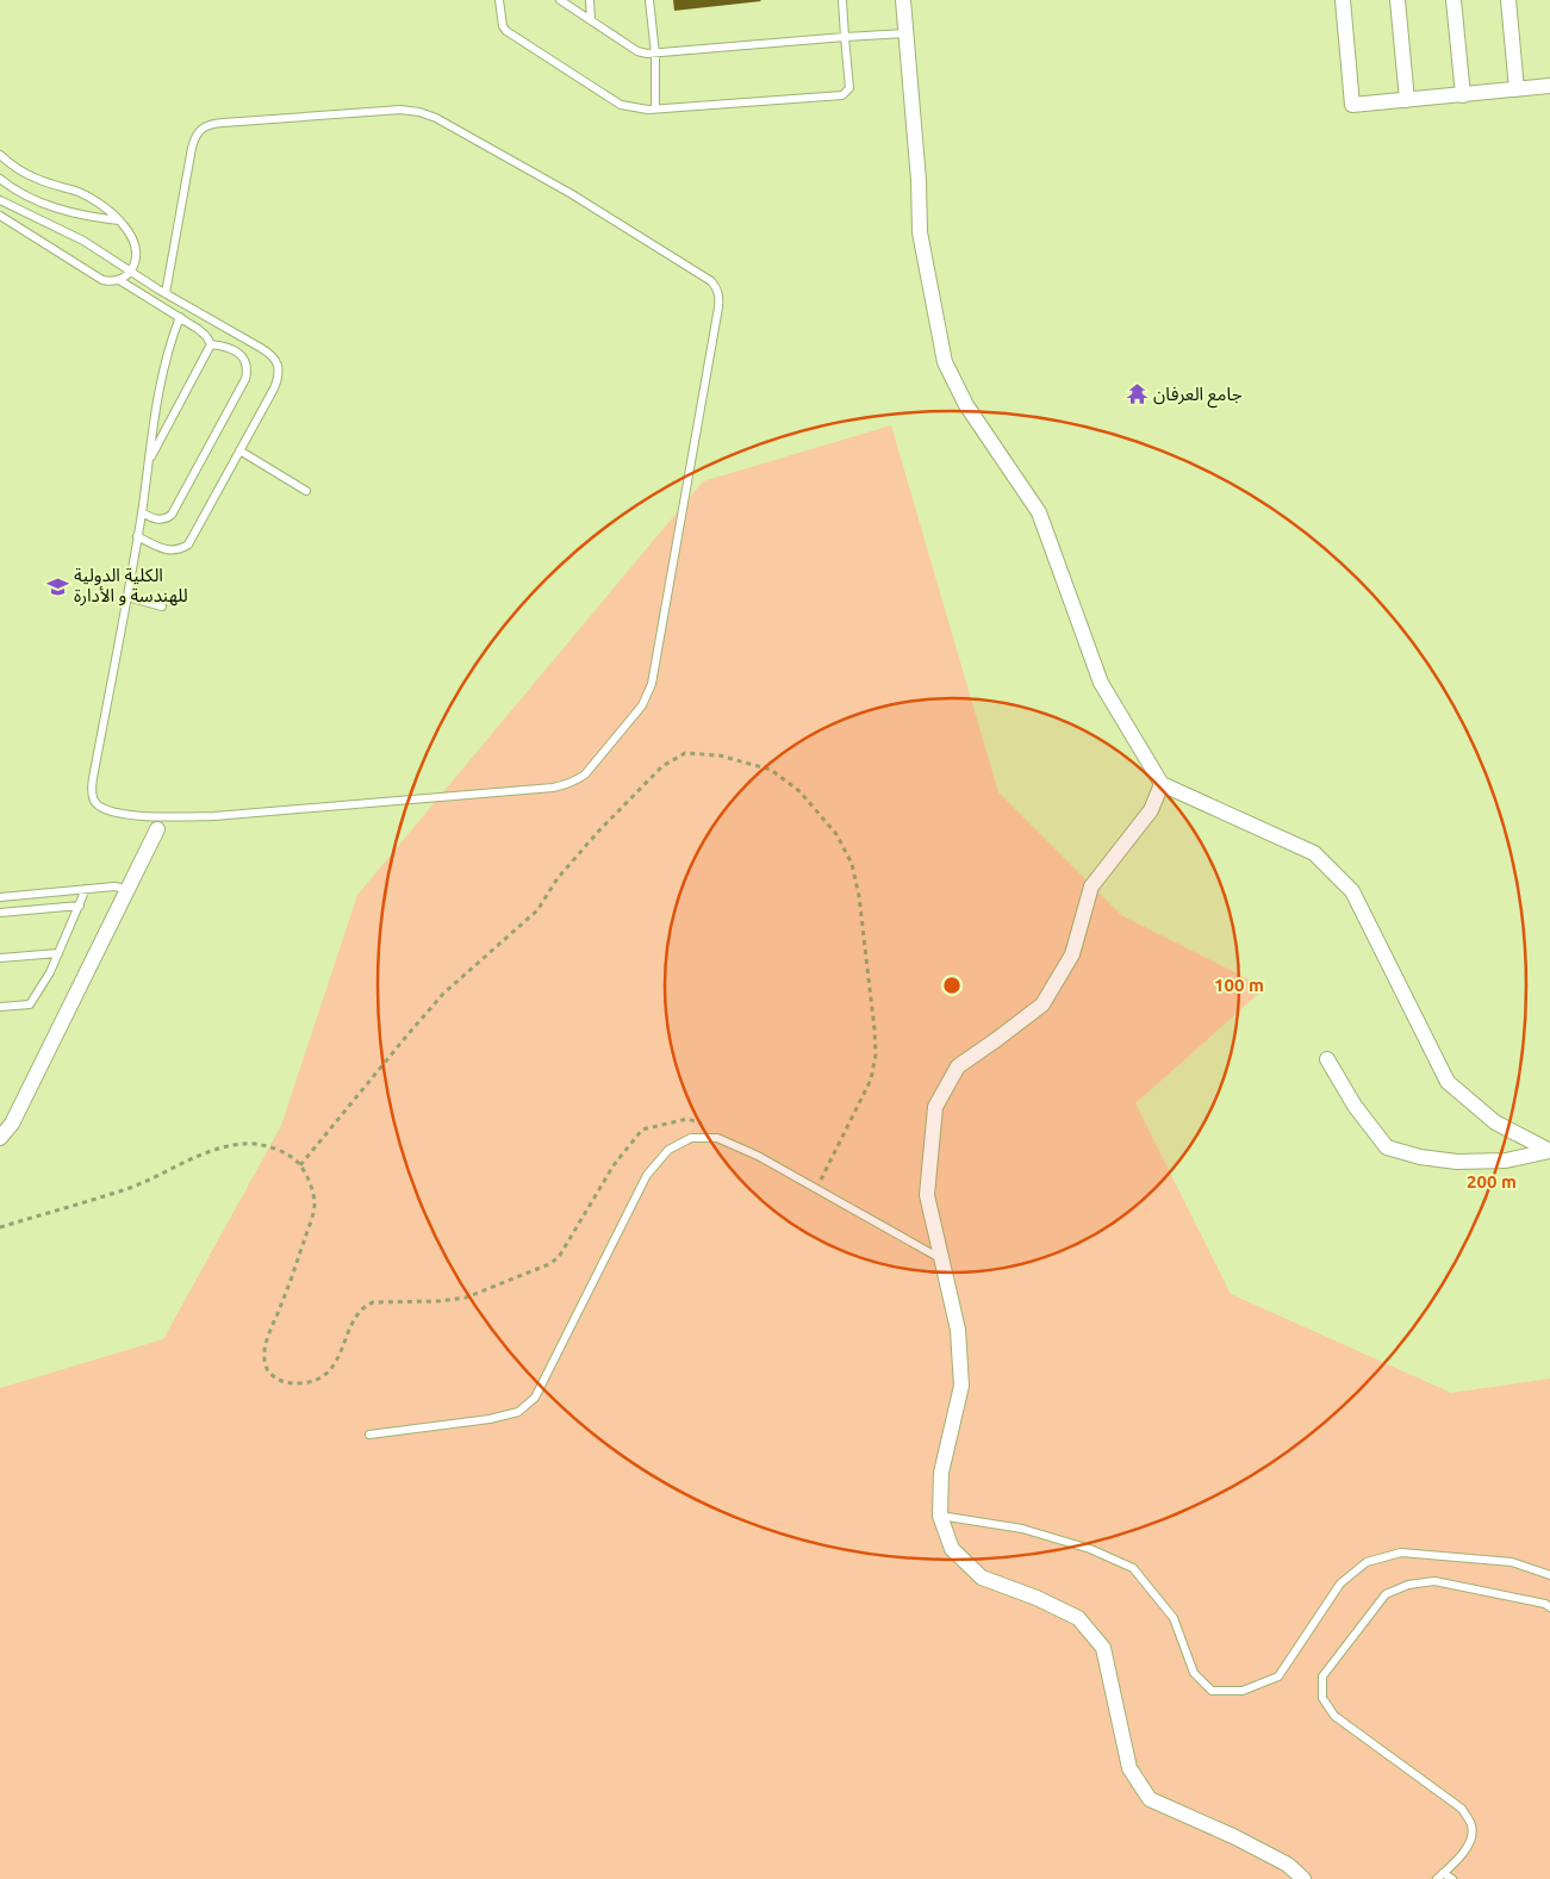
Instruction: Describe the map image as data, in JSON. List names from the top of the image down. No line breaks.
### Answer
{"places":{"temple":["جامع العرفان"],"school or university":["الكلية الدولية للهندسة و الأدارة"]},"rings":["100 m","200 m"]}
